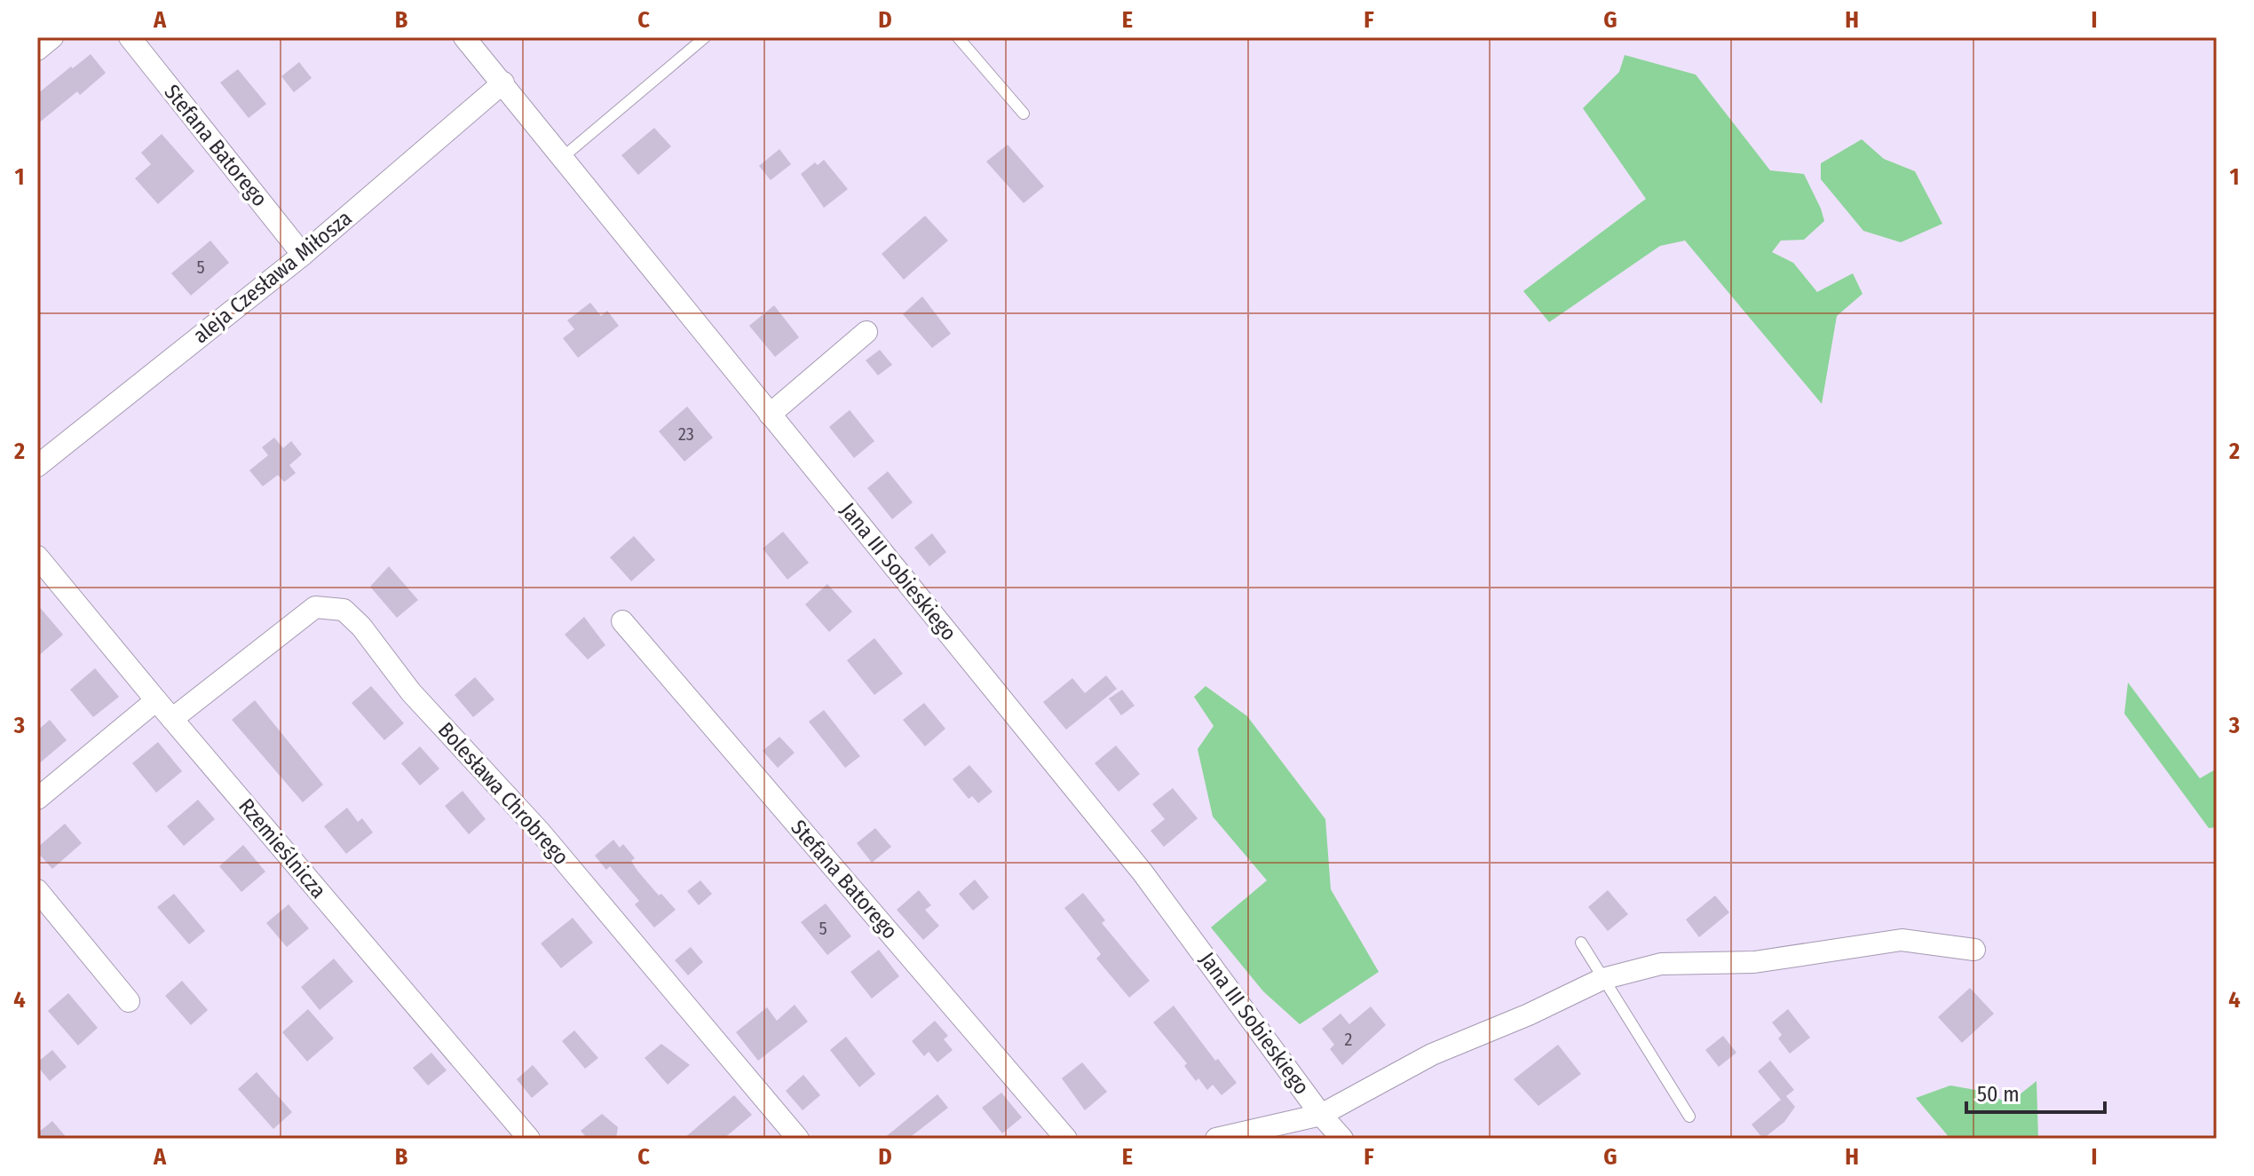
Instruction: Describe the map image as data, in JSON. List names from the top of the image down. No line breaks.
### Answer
{"streets":{"street":["Stefana Batorego","aleja Czesława Miłosza","Jana III Sobieskiego","Bolesława Chrobrego","Rzemieślnicza"]},"crossings":[["Stefana Batorego","aleja Czesława Miłosza"],["aleja Czesława Miłosza","Jana III Sobieskiego"],["Bolesława Chrobrego","Rzemieślnicza"]],"house_numbers":["5","23","5","2"],"scale_bar":"50 m","grid":{"columns":["A","B","C","D","E","F","G","H","I"],"rows":["1","2","3","4"]}}
